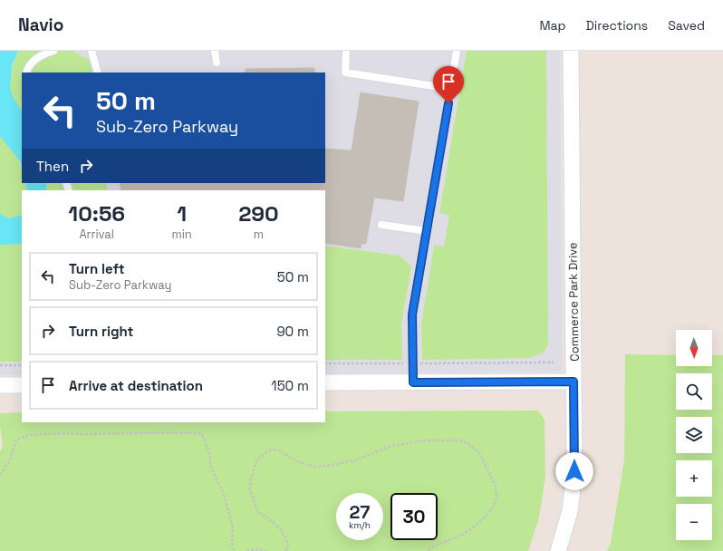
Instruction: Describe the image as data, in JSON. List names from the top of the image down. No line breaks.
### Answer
{"streets":{"street":["Commerce Park Drive"]},"north":"bottom","page":{"header":"Navio","nav":["Map","Directions","Saved"],"turn":["50 m","Sub-Zero Parkway"],"then":"Then","eta":["10:56","Arrival","1","min","290","m"],"list":[{"name":"Turn left","note":"Sub-Zero Parkway","value":"50 m"},{"name":"Turn right","value":"90 m"},{"name":"Arrive at destination","value":"150 m"}],"map_buttons":["+","−"],"speed":"27 km/h","limit":"30"}}
